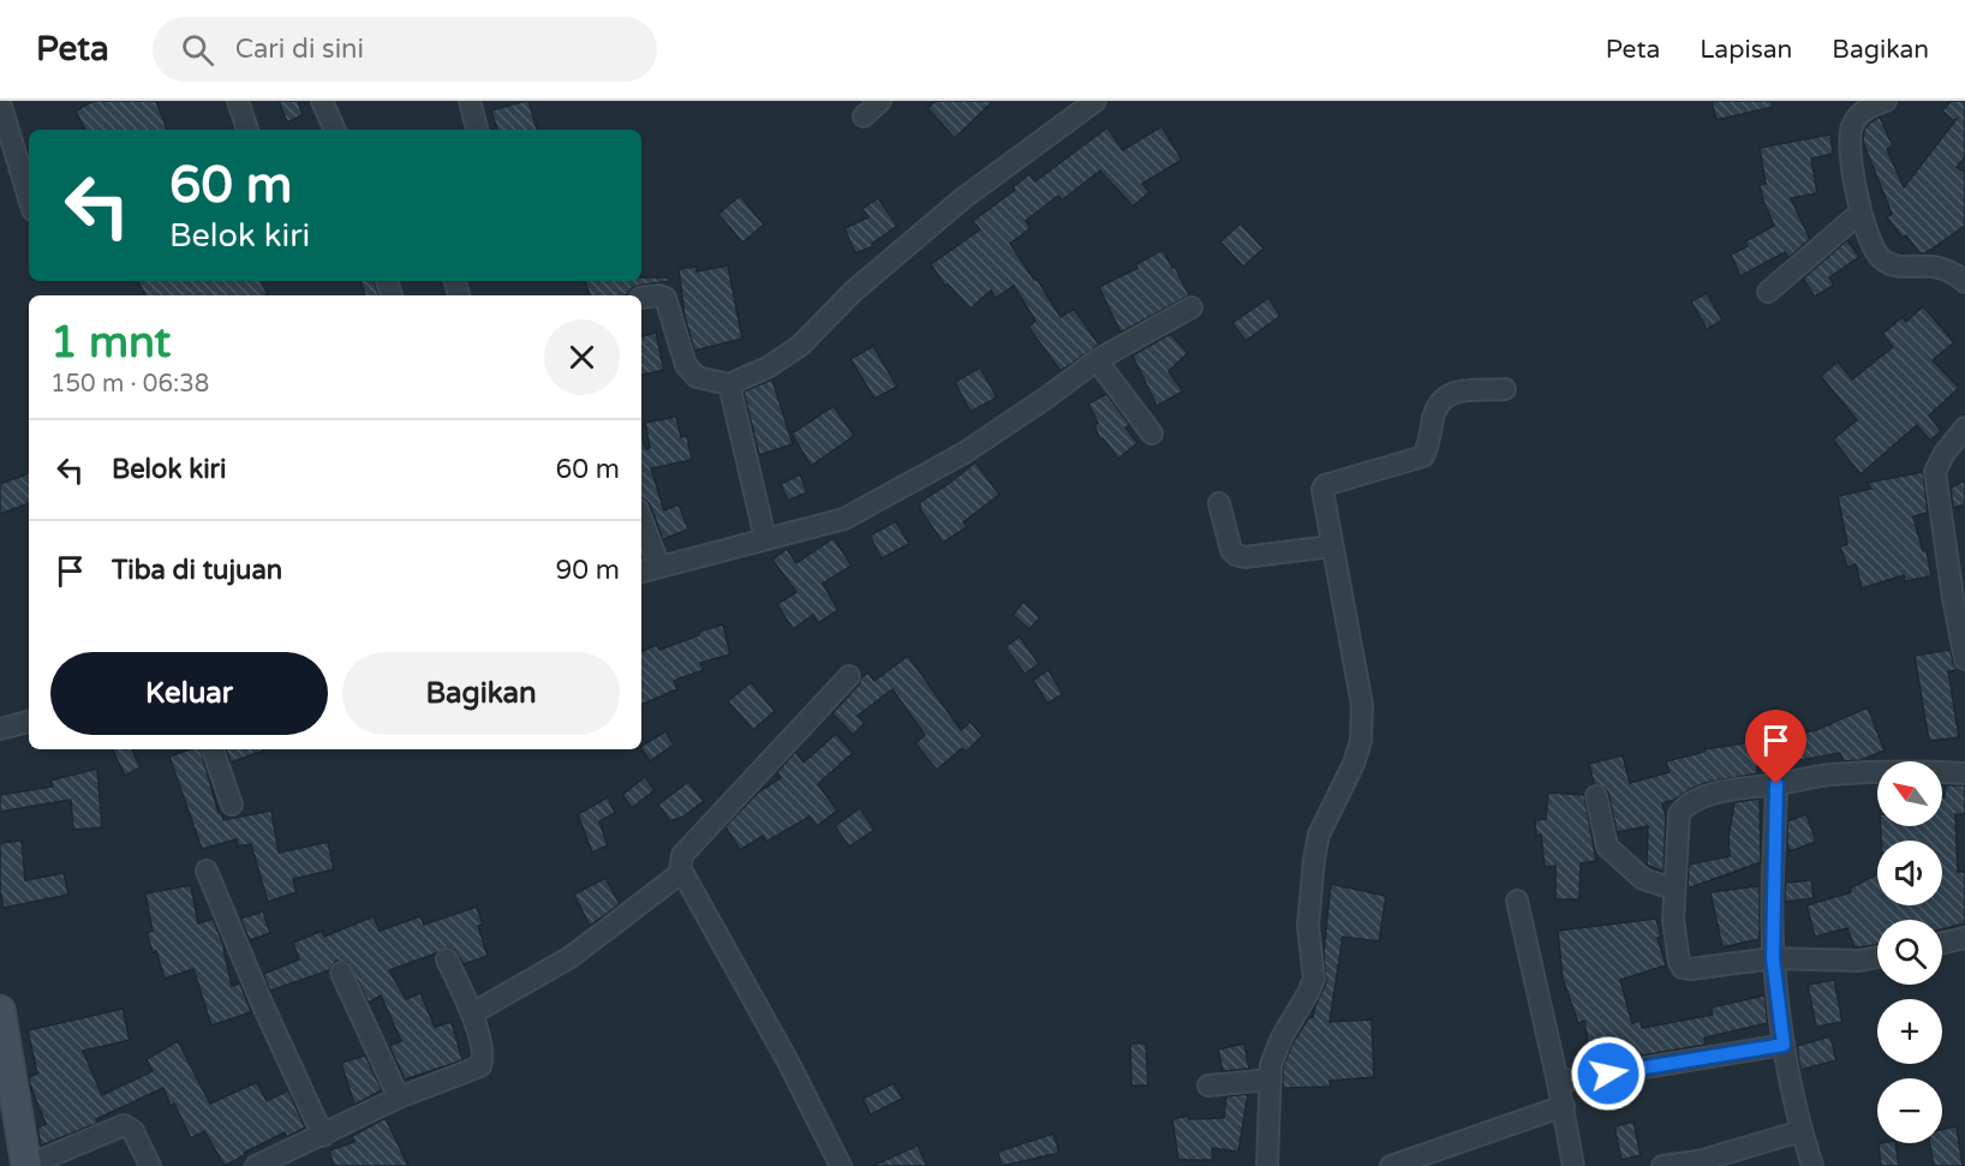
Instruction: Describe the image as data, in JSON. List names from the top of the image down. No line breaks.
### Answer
{"north":"top left","page":{"header":"Peta","search":"Cari di sini","nav":["Peta","Lapisan","Bagikan"],"turn":["60 m","Belok kiri"],"heading":["1 mnt","150 m · 06:38"],"list":[{"name":"Belok kiri","value":"60 m"},{"name":"Tiba di tujuan","value":"90 m"}],"buttons":["Keluar","Bagikan"],"map_buttons":["+","−"]}}
